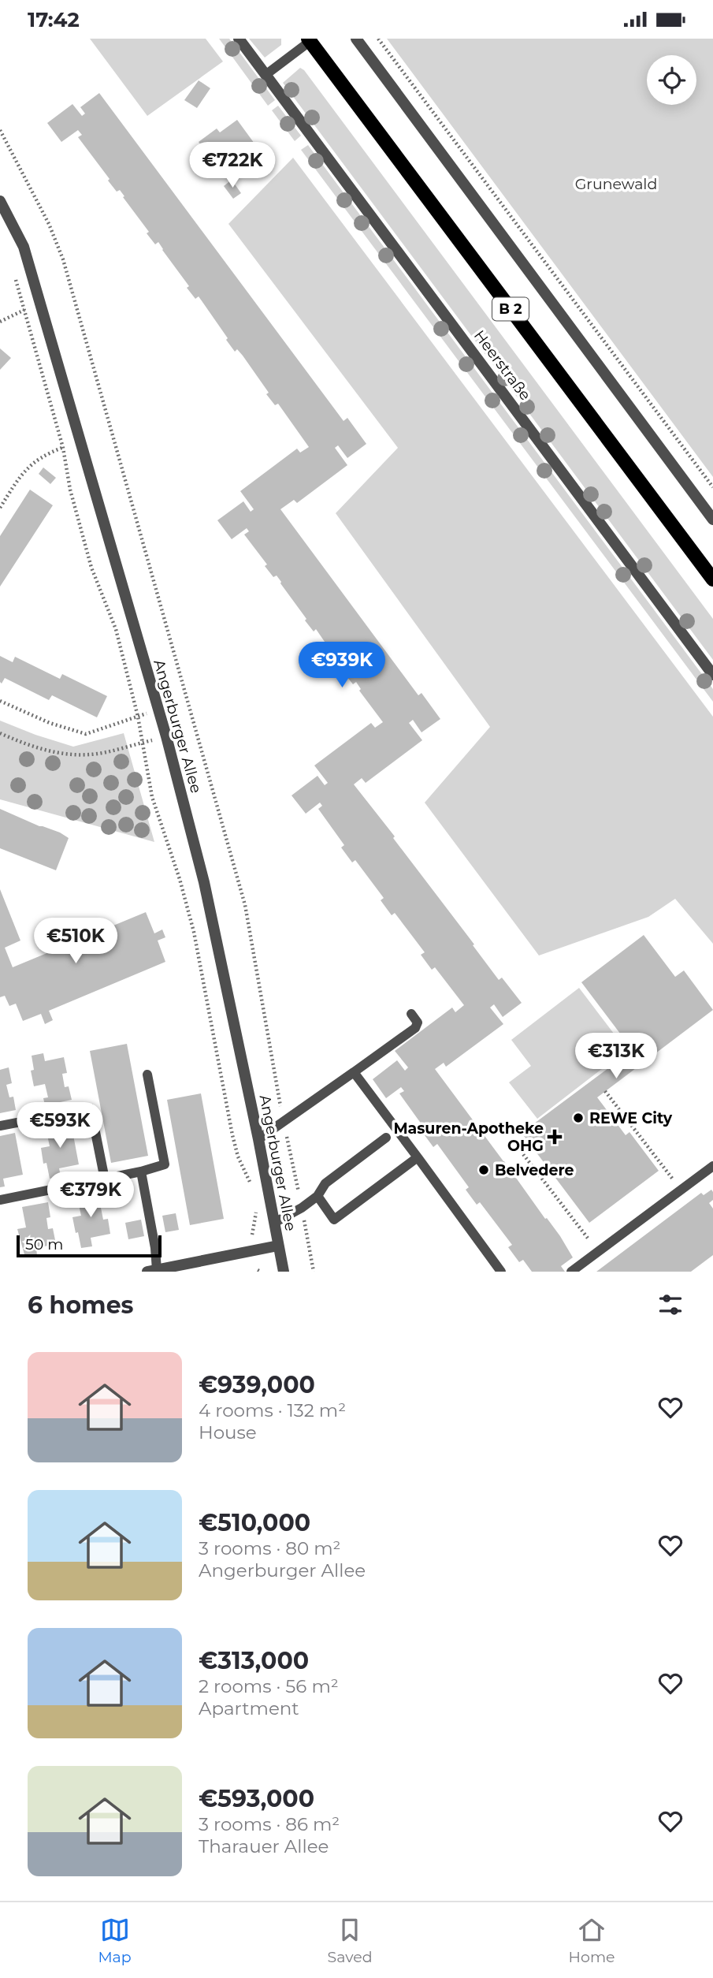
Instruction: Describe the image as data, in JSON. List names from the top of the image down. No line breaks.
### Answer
{"streets":{"main road":["B 2"],"street":["Heerstraße","Angerburger Allee"]},"parks":["Grunewald"],"places":{"other":["REWE City","Belvedere"],"health":["Masuren-Apotheke OHG"]},"scale_bar":"50 m","page":{"status":"17:42","price":["€722K","€939K","€510K","€313K","€593K","€379K"],"scale":"50 m","heading":"6 homes","list":[{"name":"€939,000","note":"4 rooms · 132 m² · House"},{"name":"€510,000","note":"3 rooms · 80 m² · Angerburger Allee"},{"name":"€313,000","note":"2 rooms · 56 m² · Apartment"},{"name":"€593,000","note":"3 rooms · 86 m² · Tharauer Allee"}],"tabs":["Map","Saved","Home"]}}
